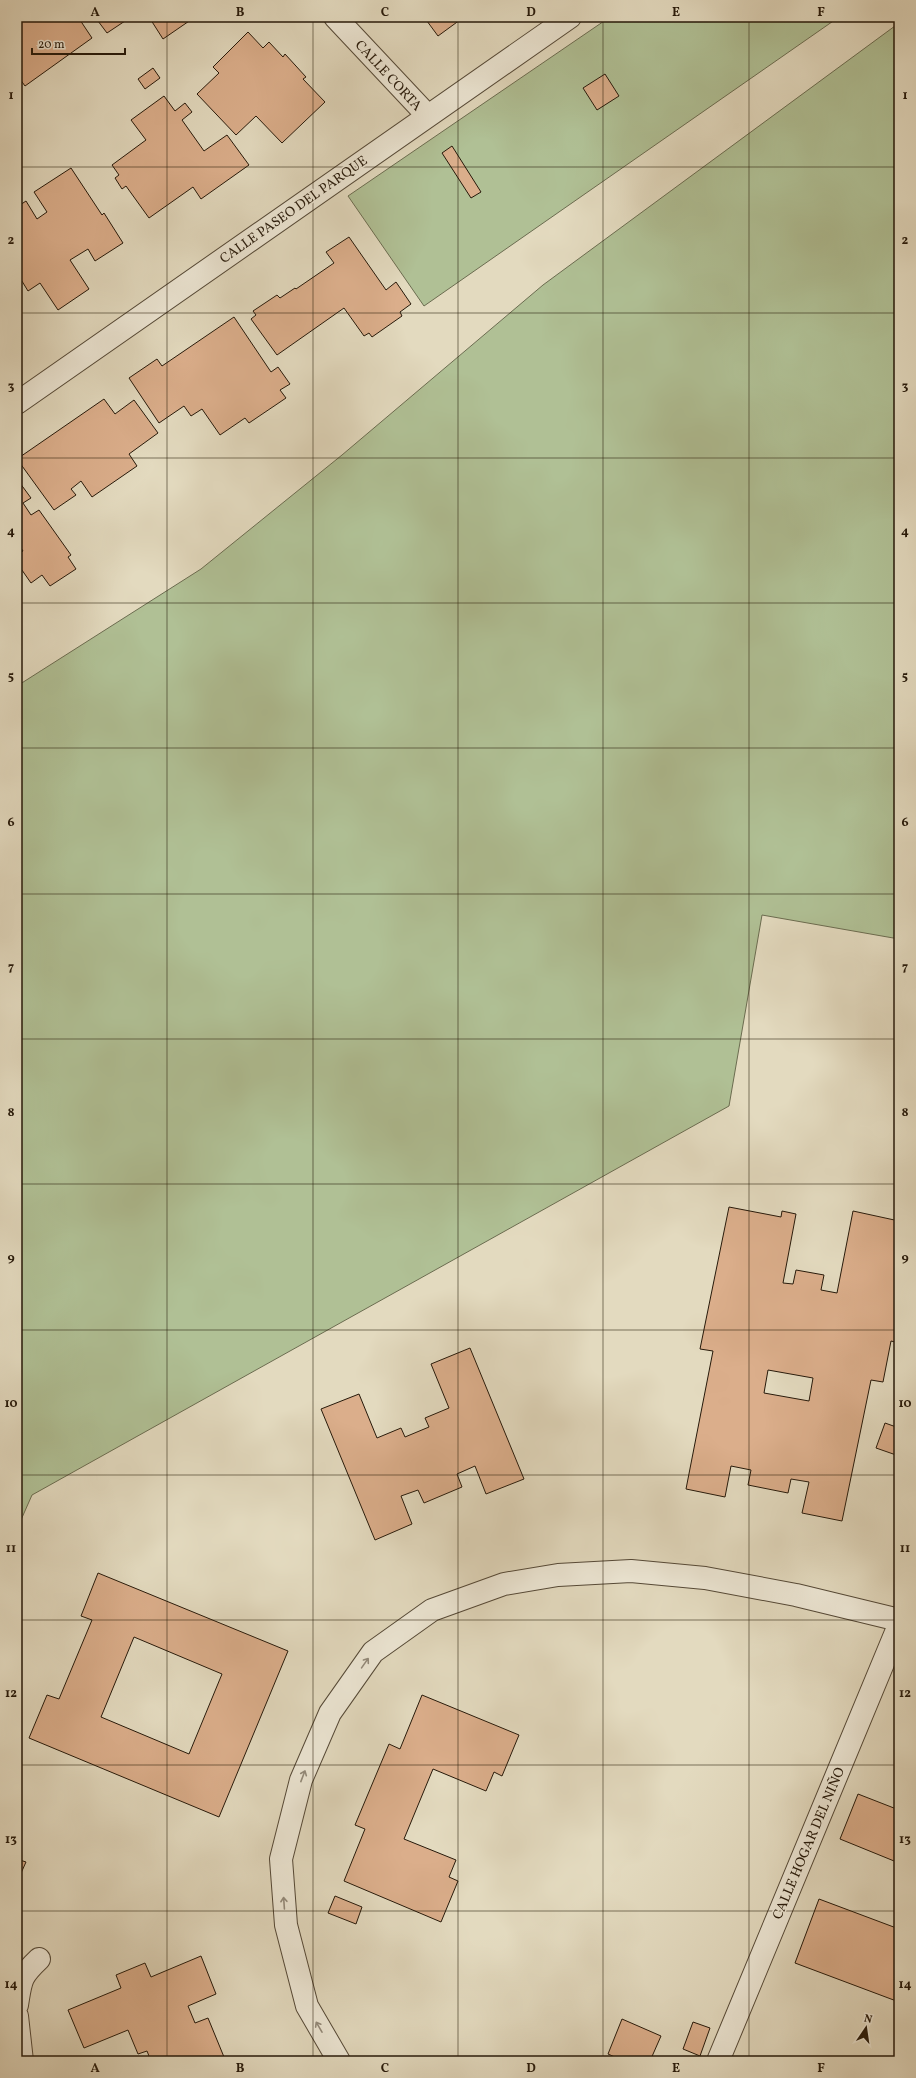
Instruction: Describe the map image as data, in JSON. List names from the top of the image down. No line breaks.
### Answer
{"streets":{"street":["CALLE CORTA","CALLE PASEO DEL PARQUE","CALLE HOGAR DEL NIÑO"]},"crossings":[["CALLE CORTA","CALLE PASEO DEL PARQUE"]],"scale_bar":"20 m","north":"top","grid":{"columns":["A","B","C","D","E","F"],"rows":["1","2","3","4","5","6","7","8","9","10","11","12","13","14"]}}
